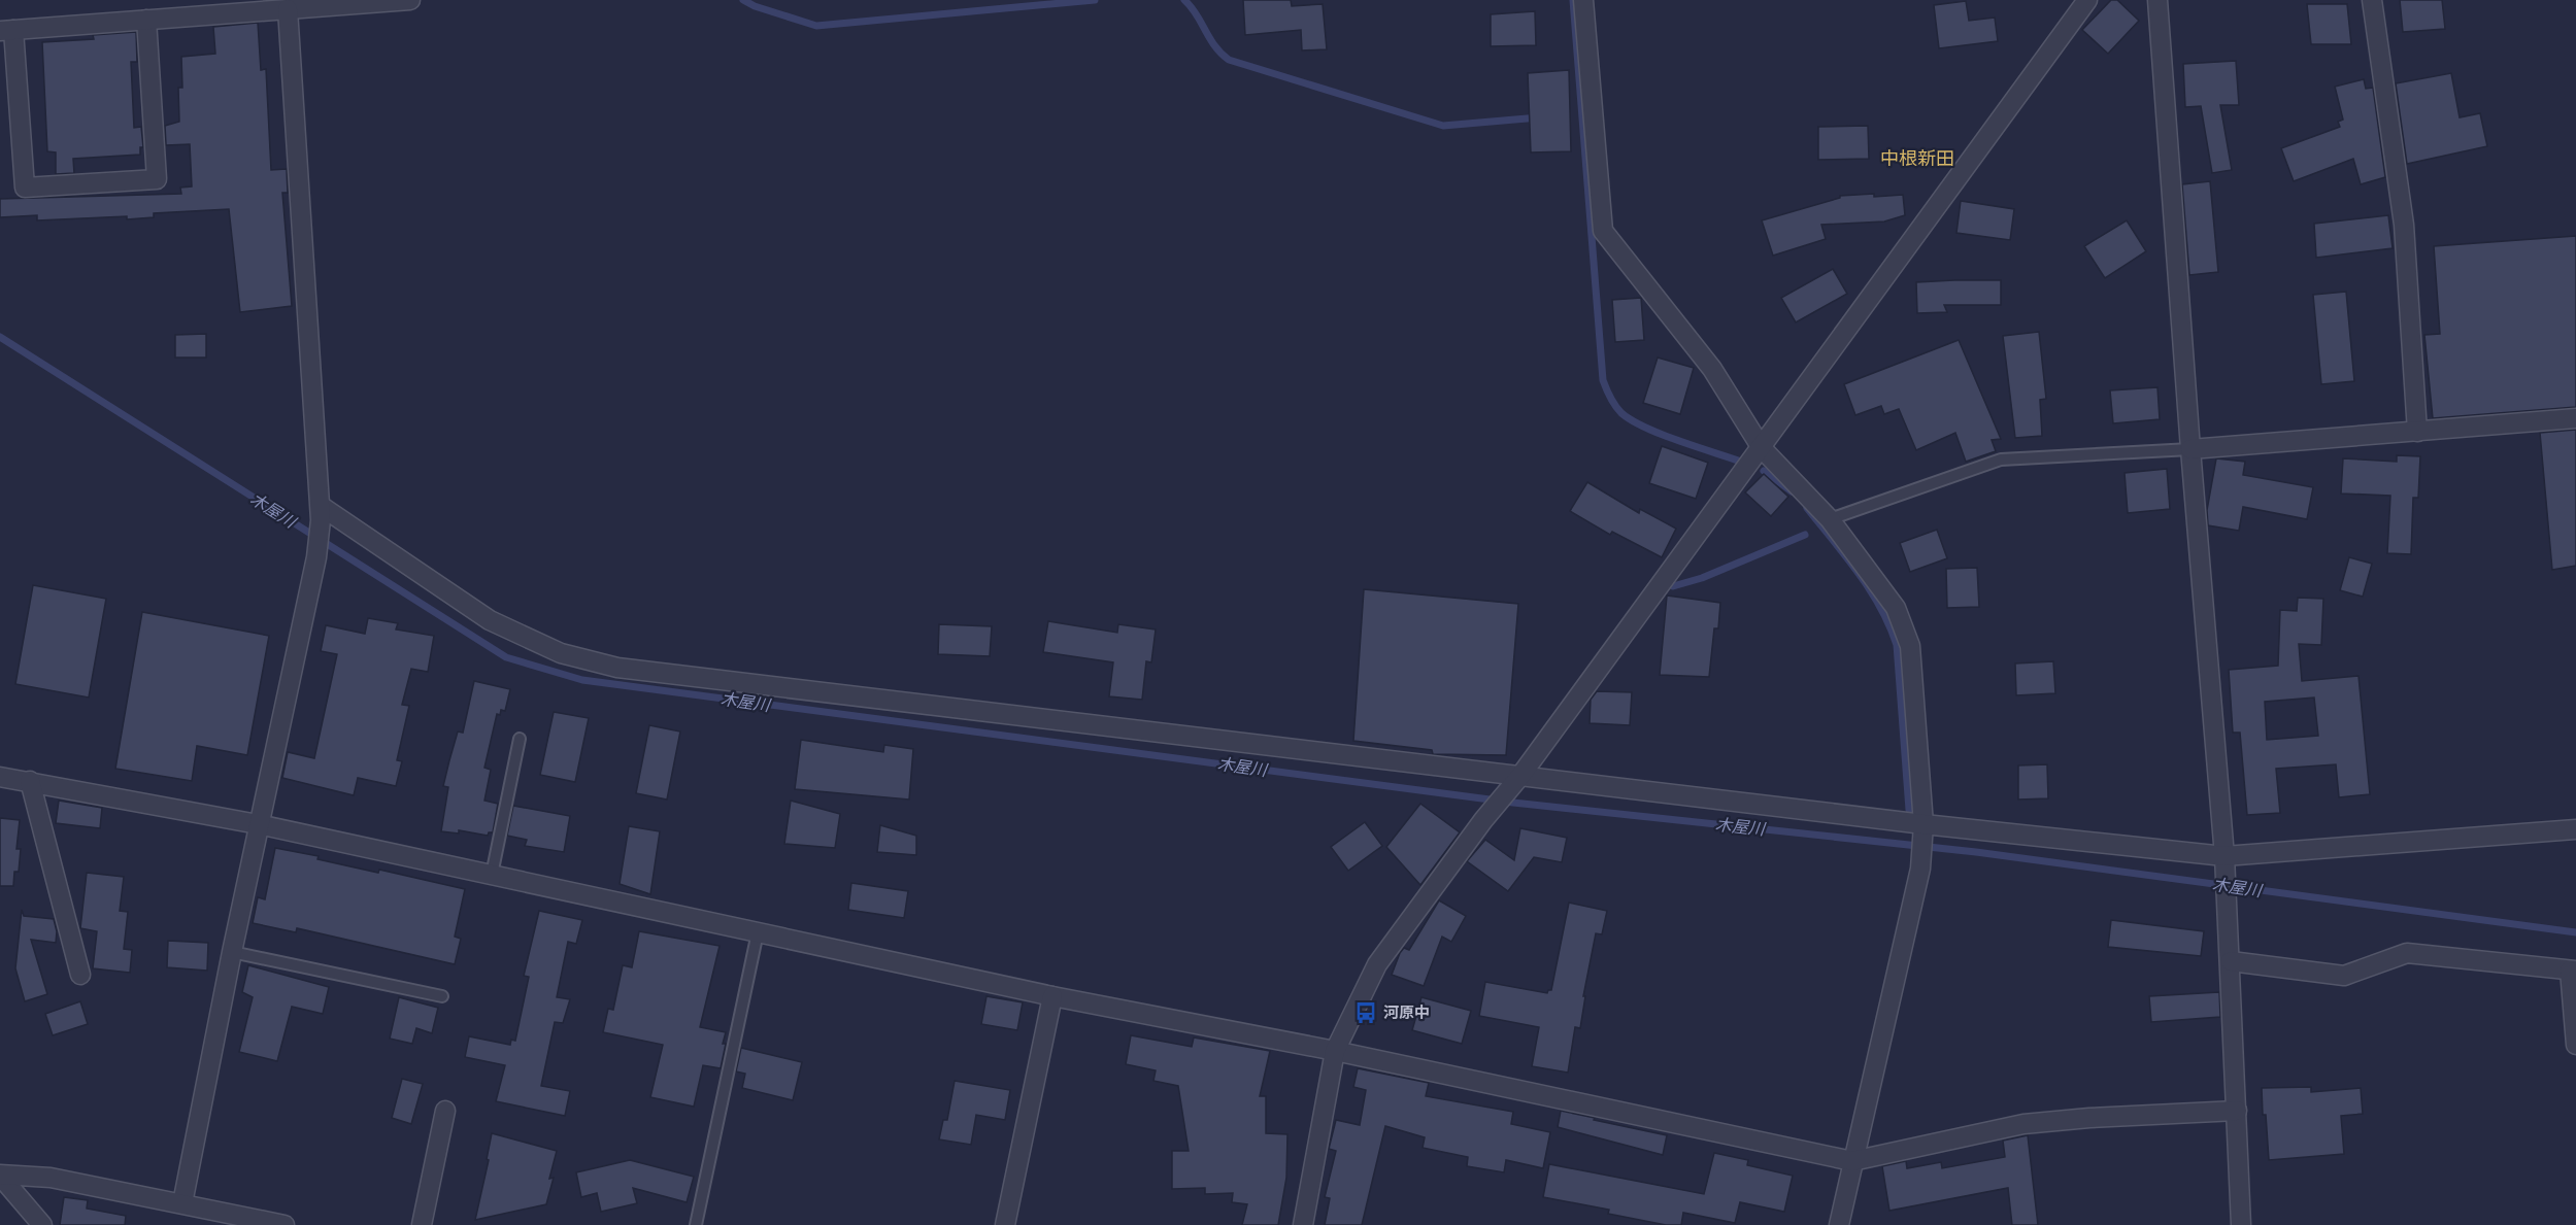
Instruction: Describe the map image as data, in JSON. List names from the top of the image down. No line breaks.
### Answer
{"districts":["中根新田"],"water":["木屋川"],"places":{"bus stop":["河原中"]}}
